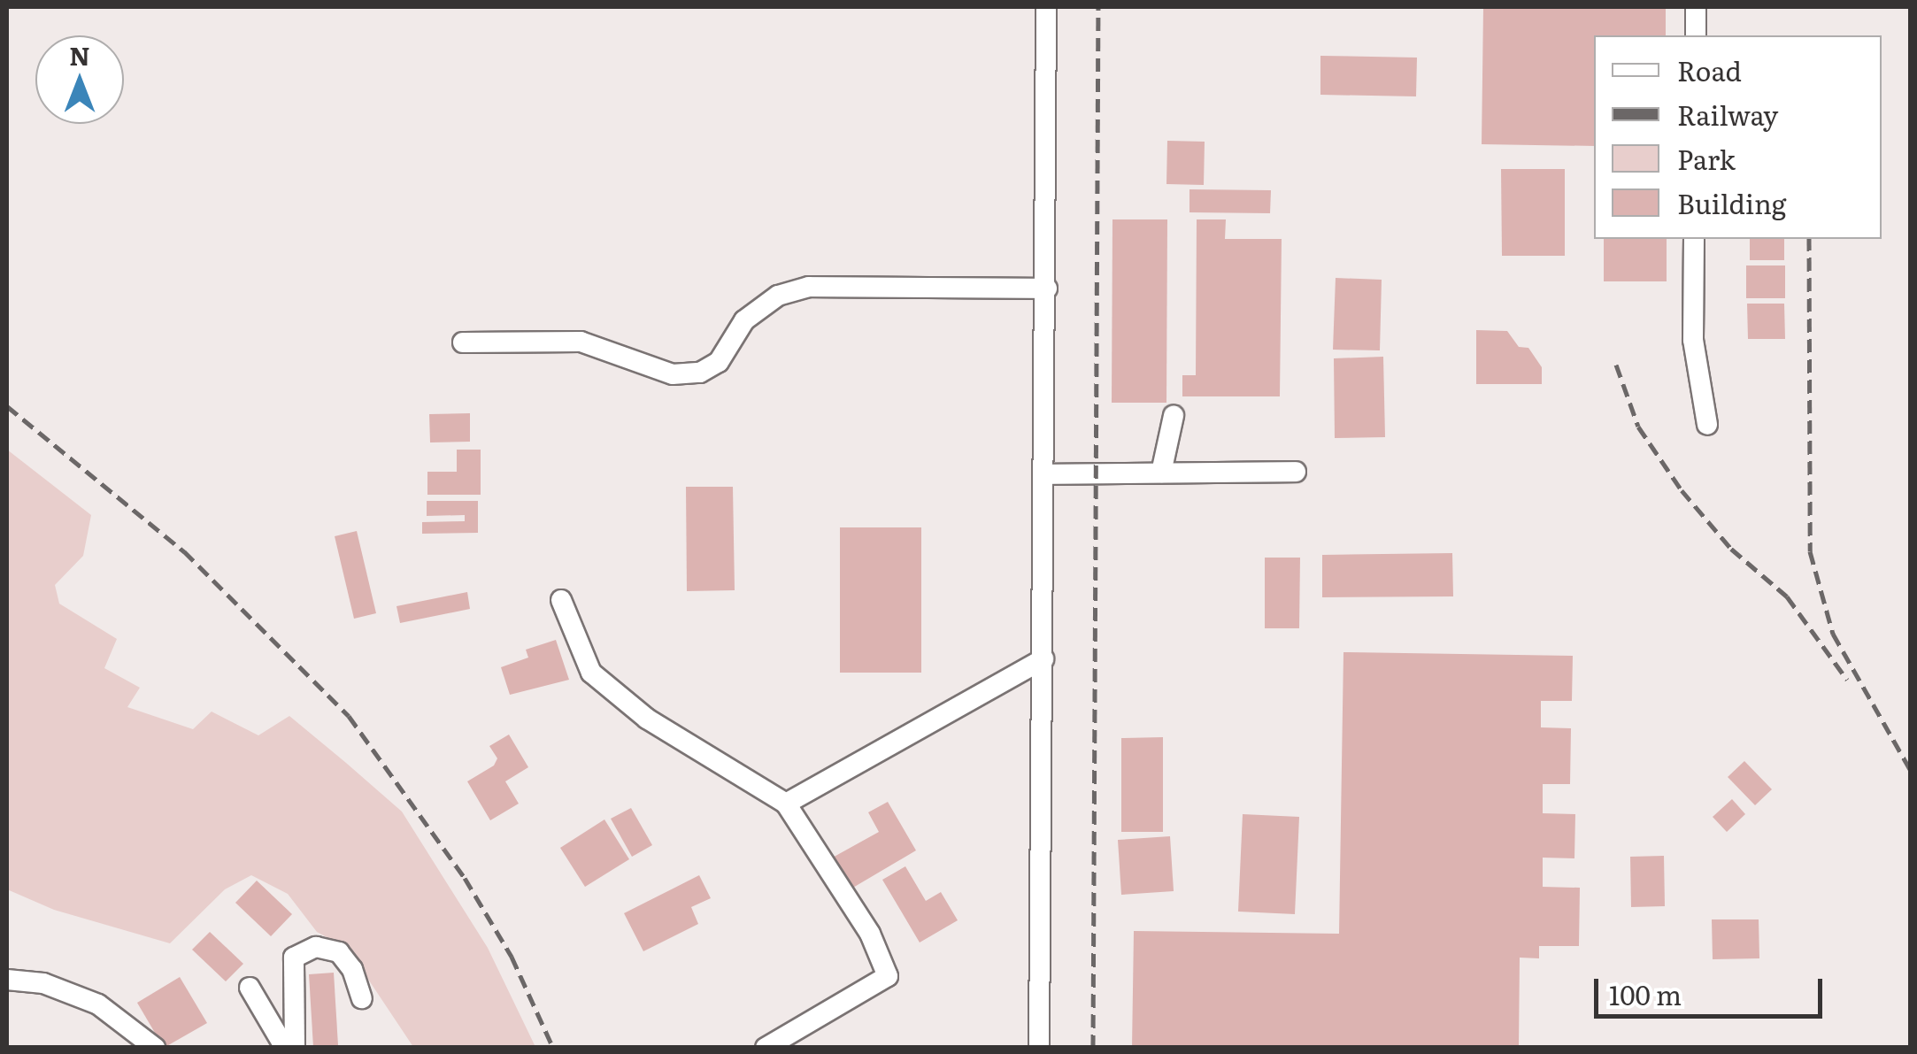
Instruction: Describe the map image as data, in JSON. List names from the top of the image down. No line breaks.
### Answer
{"legend":["Road","Railway","Park","Building"],"scale_bar":"100 m","north":"top"}
